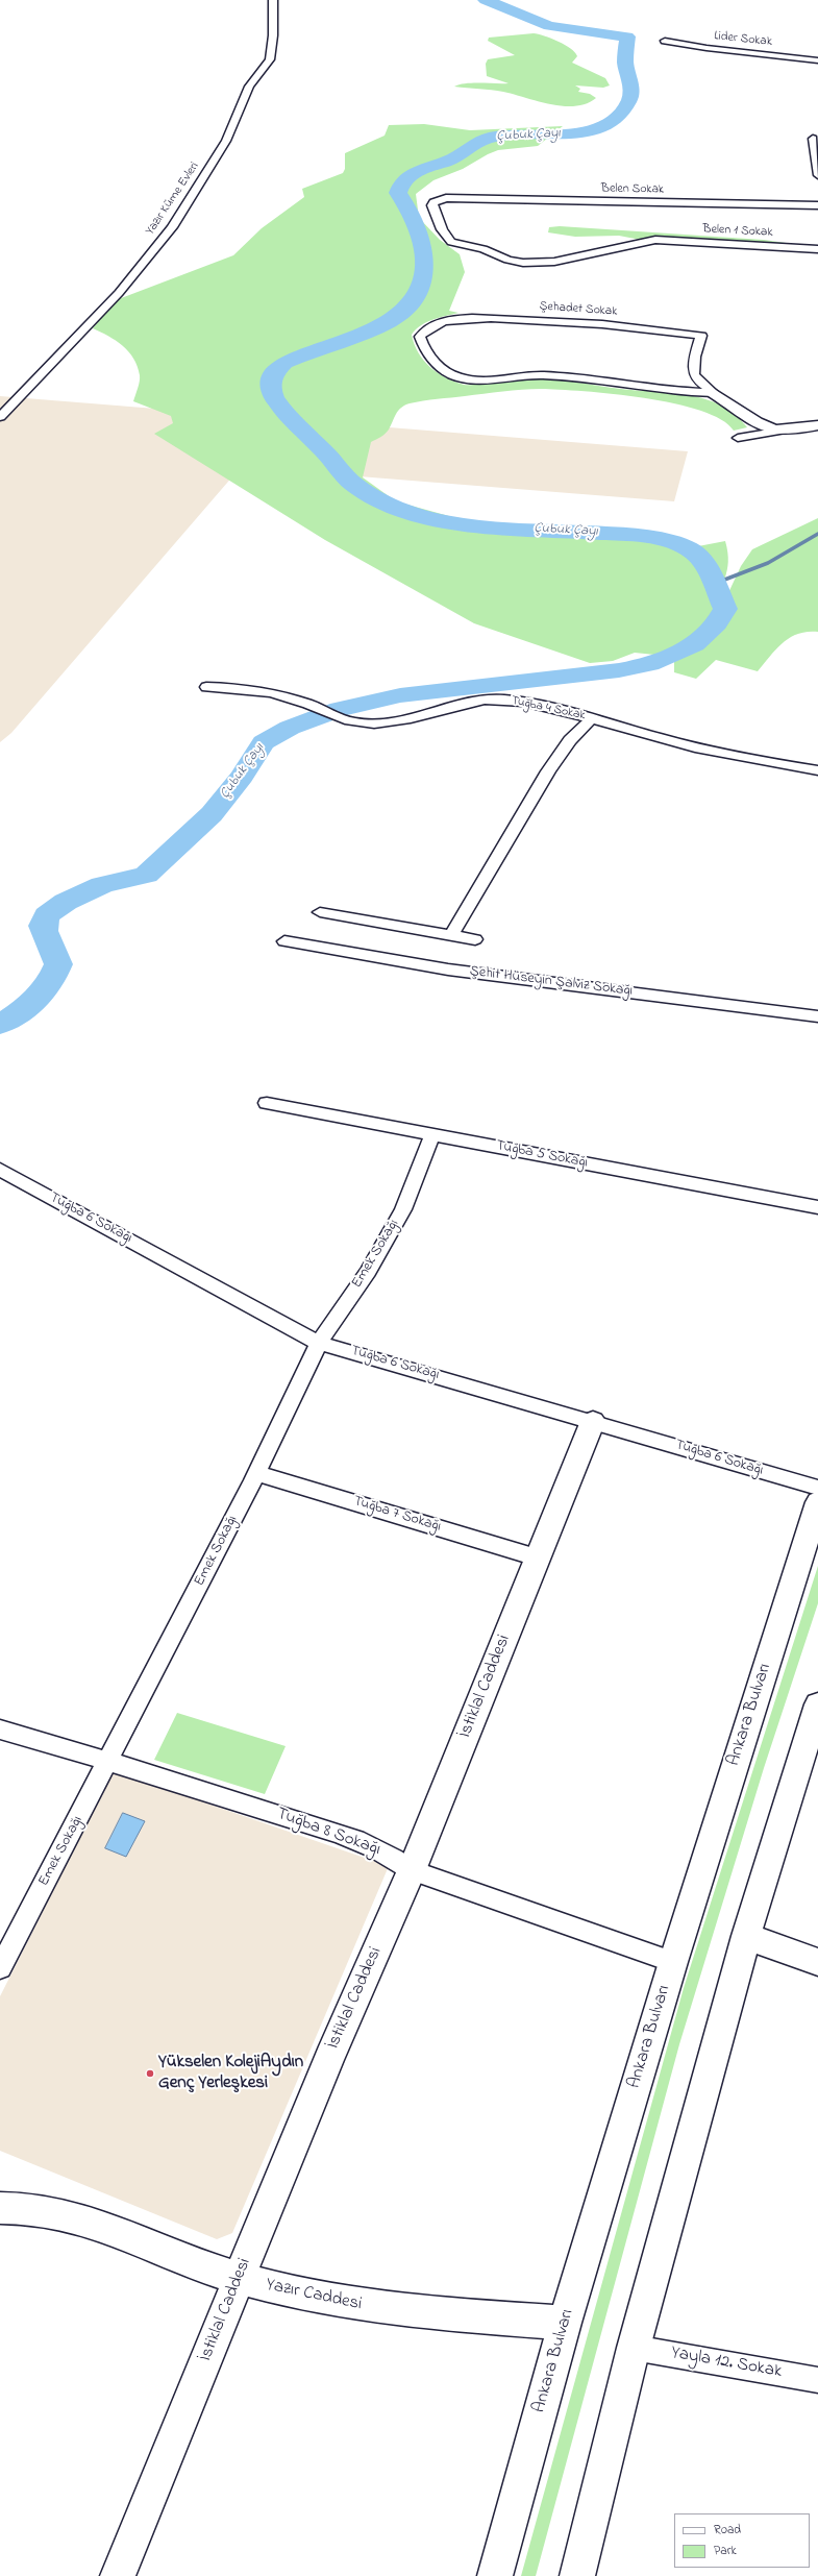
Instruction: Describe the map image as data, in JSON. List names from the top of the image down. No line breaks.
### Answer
{"streets":{"street":["Lider Sokak","Belen Sokak","Yazır Küme Evleri","Belen 1 Sokak","Şehadet Sokak","Tuğba 4 Sokak","Şehit Hüseyin Şalviz Sokağı","Tuğba 5 Sokağı","Tuğba 6 Sokağı","Emek Sokağı","Tuğba 7 Sokağı","İstiklal Caddesi","Ankara Bulvarı","Tuğba 8 Sokağı","Yazır Caddesi","Yayla 12. Sokak"]},"crossings":[["Belen Sokak","Belen 1 Sokak"],["Tuğba 5 Sokağı","Emek Sokağı"],["Tuğba 6 Sokağı","Emek Sokağı"],["Tuğba 6 Sokağı","İstiklal Caddesi"],["Emek Sokağı","Tuğba 7 Sokağı"],["Emek Sokağı","Tuğba 8 Sokağı"],["Tuğba 7 Sokağı","İstiklal Caddesi"],["İstiklal Caddesi","Tuğba 8 Sokağı"],["İstiklal Caddesi","Yazır Caddesi"],["Ankara Bulvarı","Tuğba 8 Sokağı"],["Ankara Bulvarı","Yazır Caddesi"]],"water":["Çubuk Çayı"],"places":["Yükselen KolejiAydın Genç Yerleşkesi"],"legend":["Road","Park"]}
